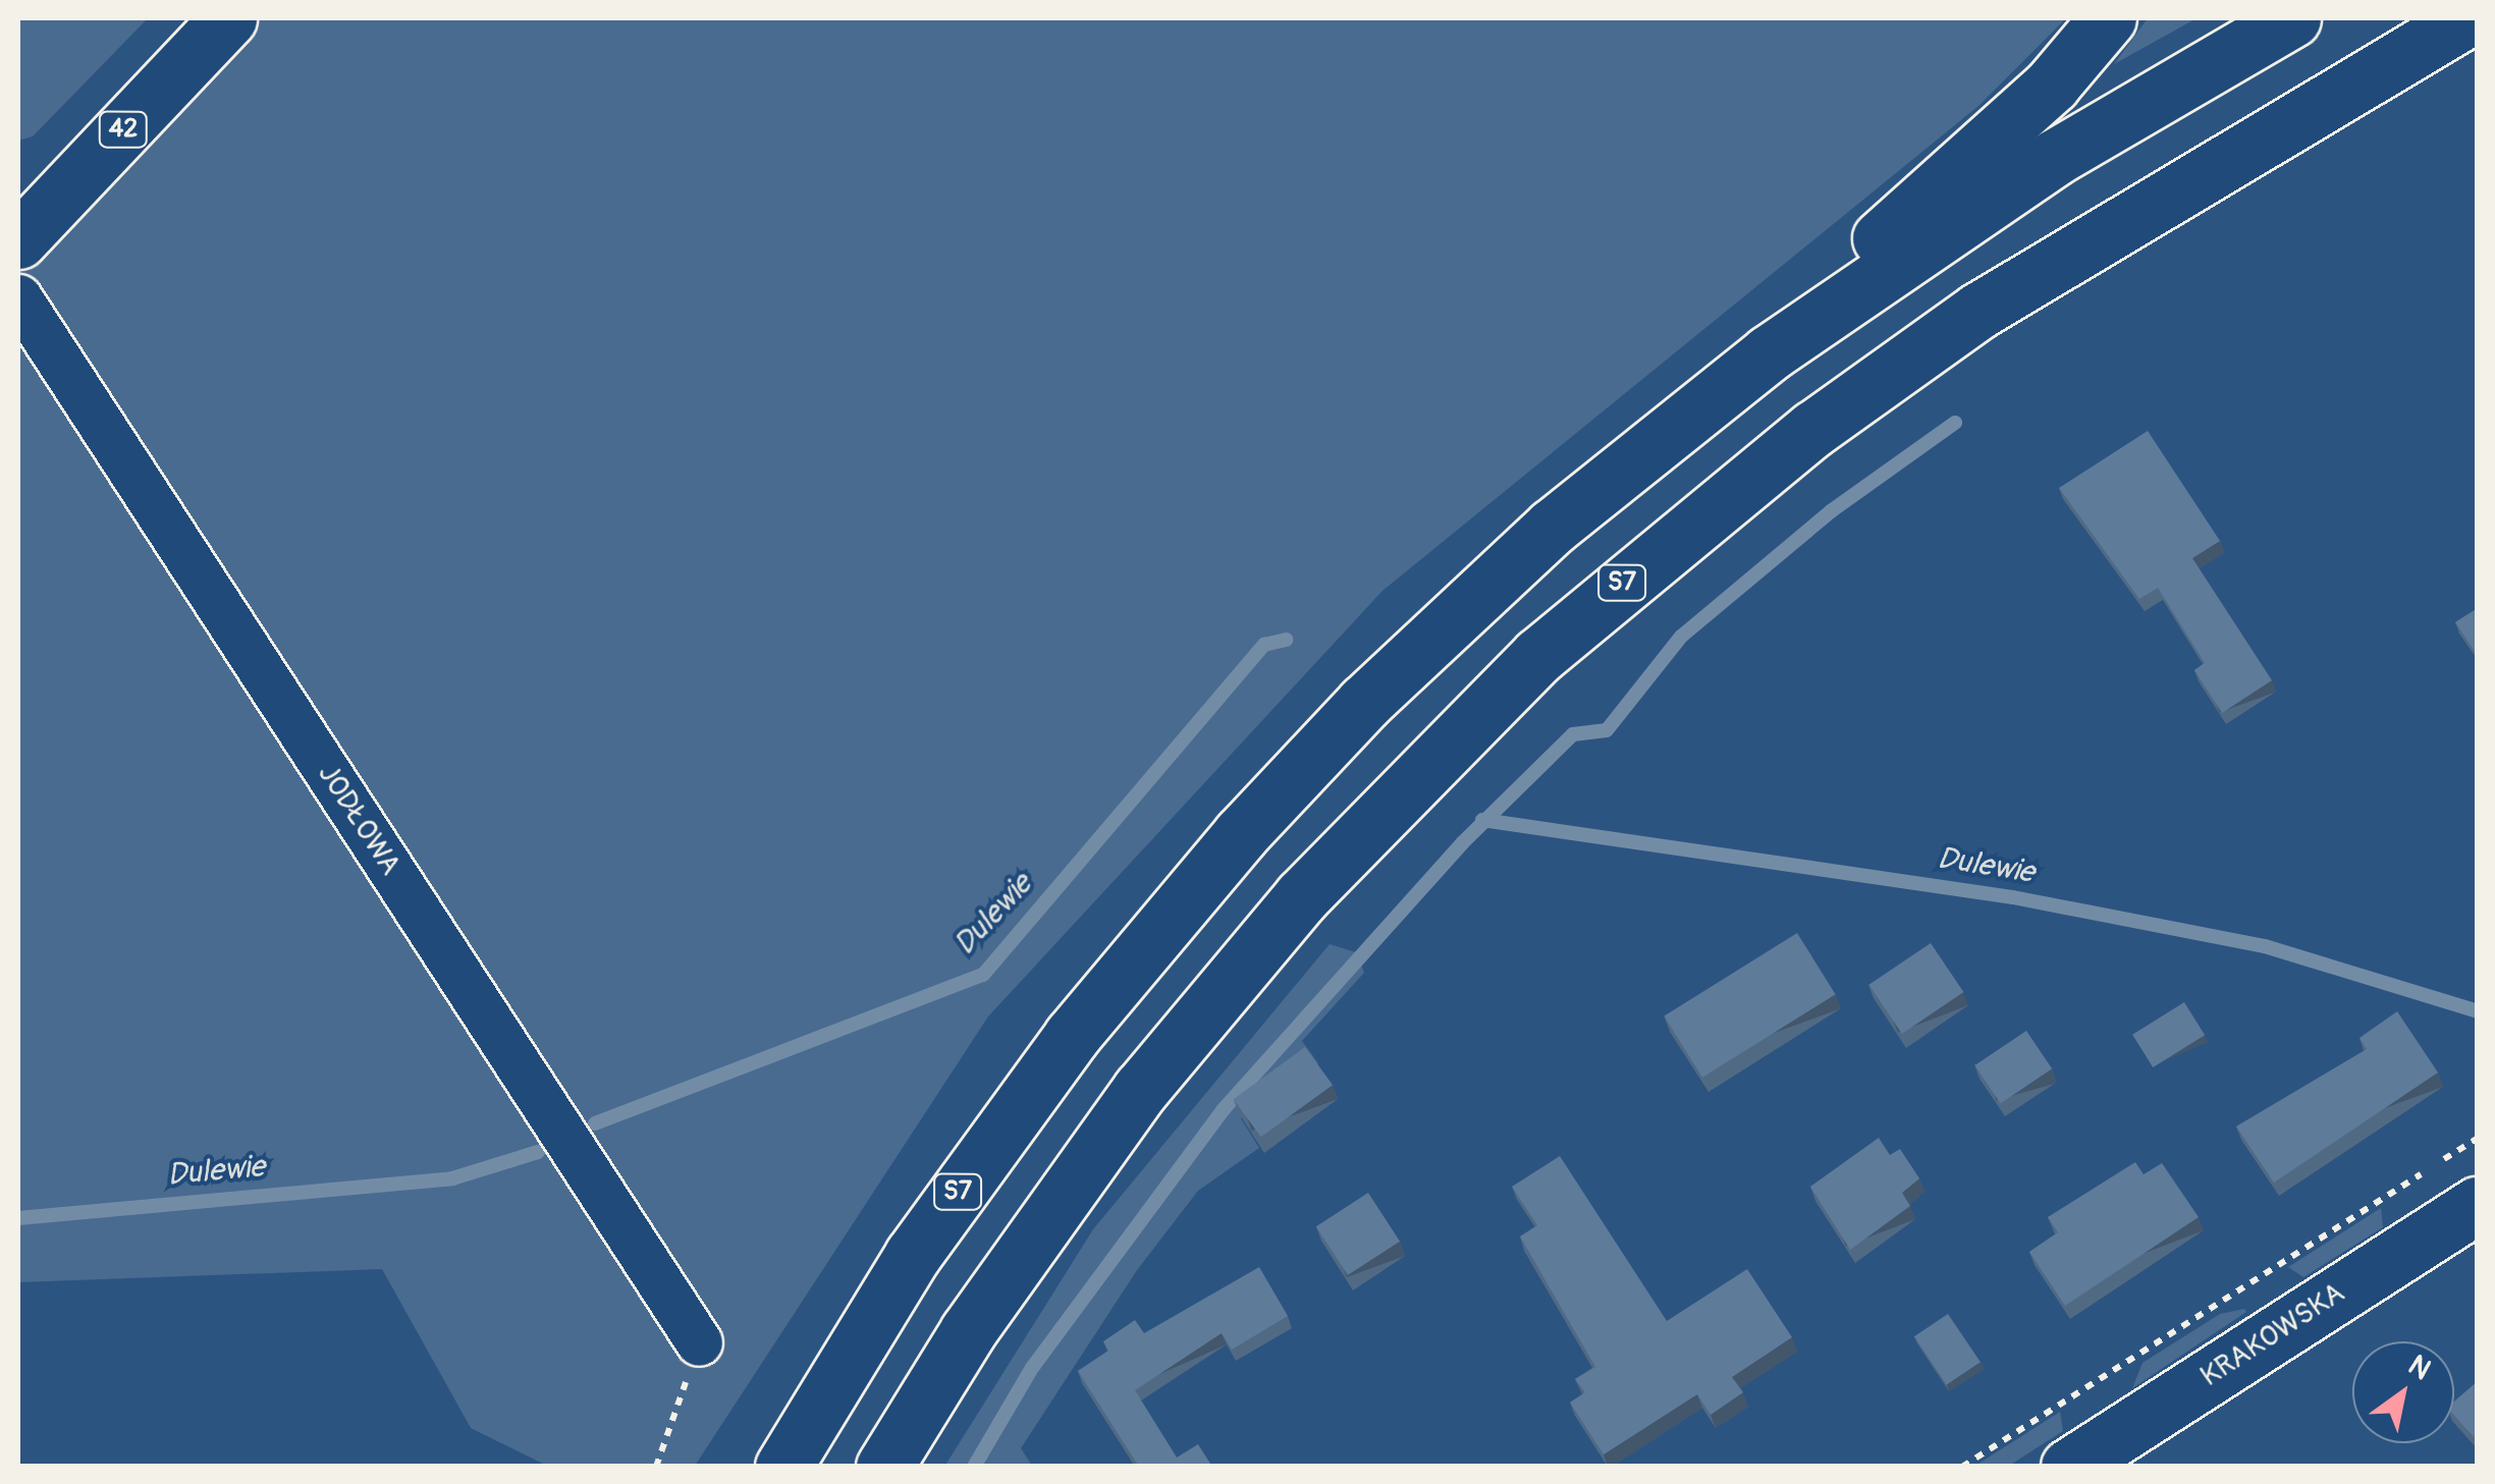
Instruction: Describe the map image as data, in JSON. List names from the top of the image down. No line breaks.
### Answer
{"streets":{"main road":["42","S7","KRAKOWSKA"],"street":["JODŁOWA"]},"water":["Dulewie"],"north":"top right"}
